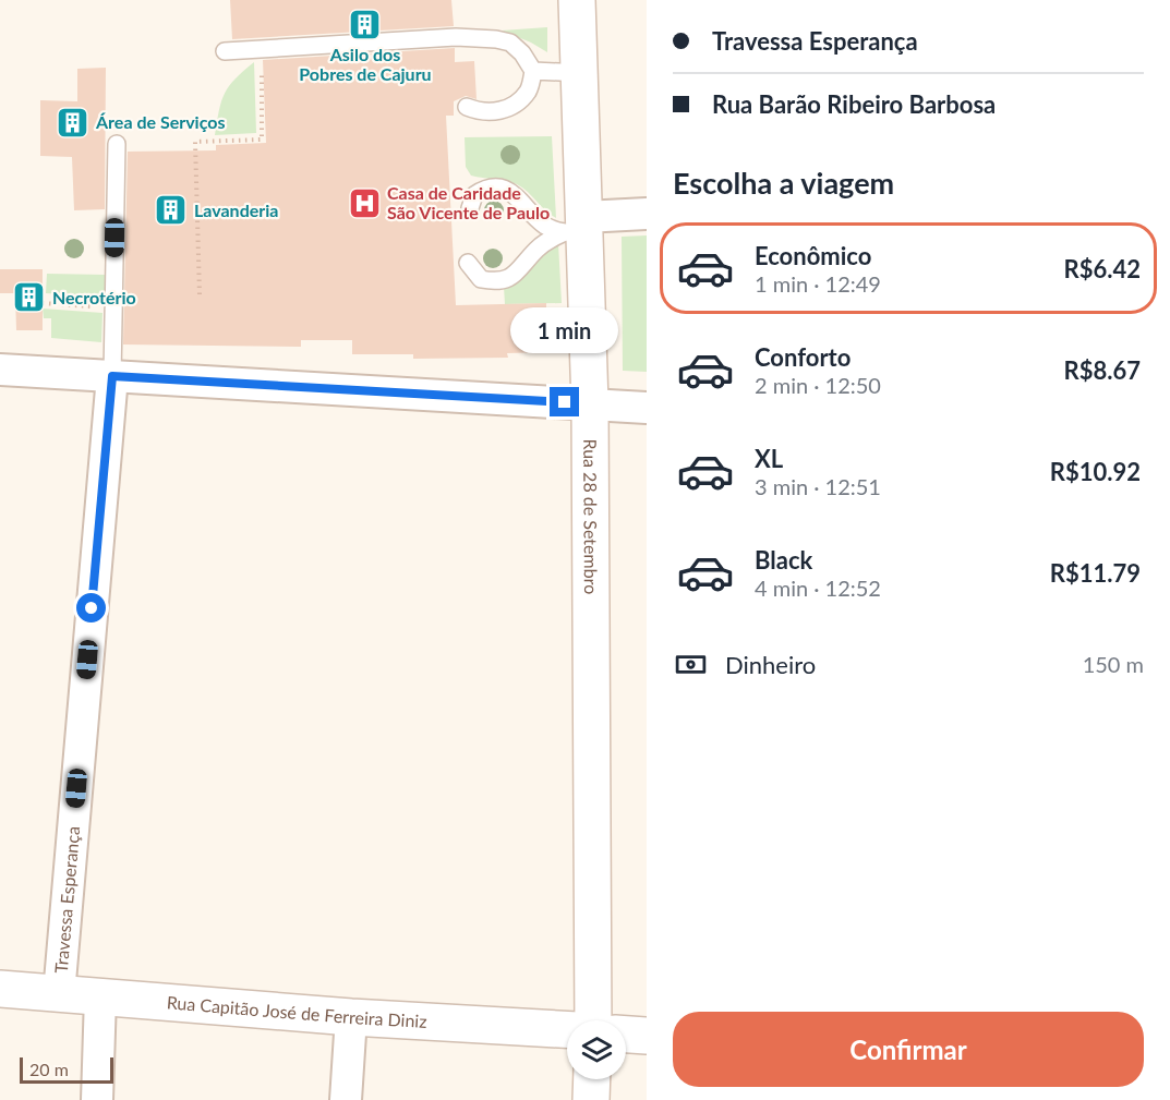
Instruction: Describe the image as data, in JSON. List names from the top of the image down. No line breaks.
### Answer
{"streets":{"main road":["Rua 28 de Setembro","Rua Capitão José de Ferreira Diniz"],"street":["Travessa Esperança"]},"crossings":[["Travessa Esperança","Rua Capitão José de Ferreira Diniz"]],"places":{"building":["Asilo dos Pobres de Cajuru","Área de Serviços","Lavanderia","Necrotério"],"hospital":["Casa de Caridade São Vicente de Paulo"]},"scale_bar":"20 m","page":{"banner":["Travessa Esperança","Rua Barão Ribeiro Barbosa"],"heading":"Escolha a viagem","list":[{"name":"Econômico","note":"1 min · 12:49","value":"R$6.42"},{"name":"Conforto","note":"2 min · 12:50","value":"R$8.67"},{"name":"XL","note":"3 min · 12:51","value":"R$10.92"},{"name":"Black","note":"4 min · 12:52","value":"R$11.79"}],"bubble":"1 min","pay":["Dinheiro","150 m"],"buttons":"Confirmar","scale":"20 m"}}
